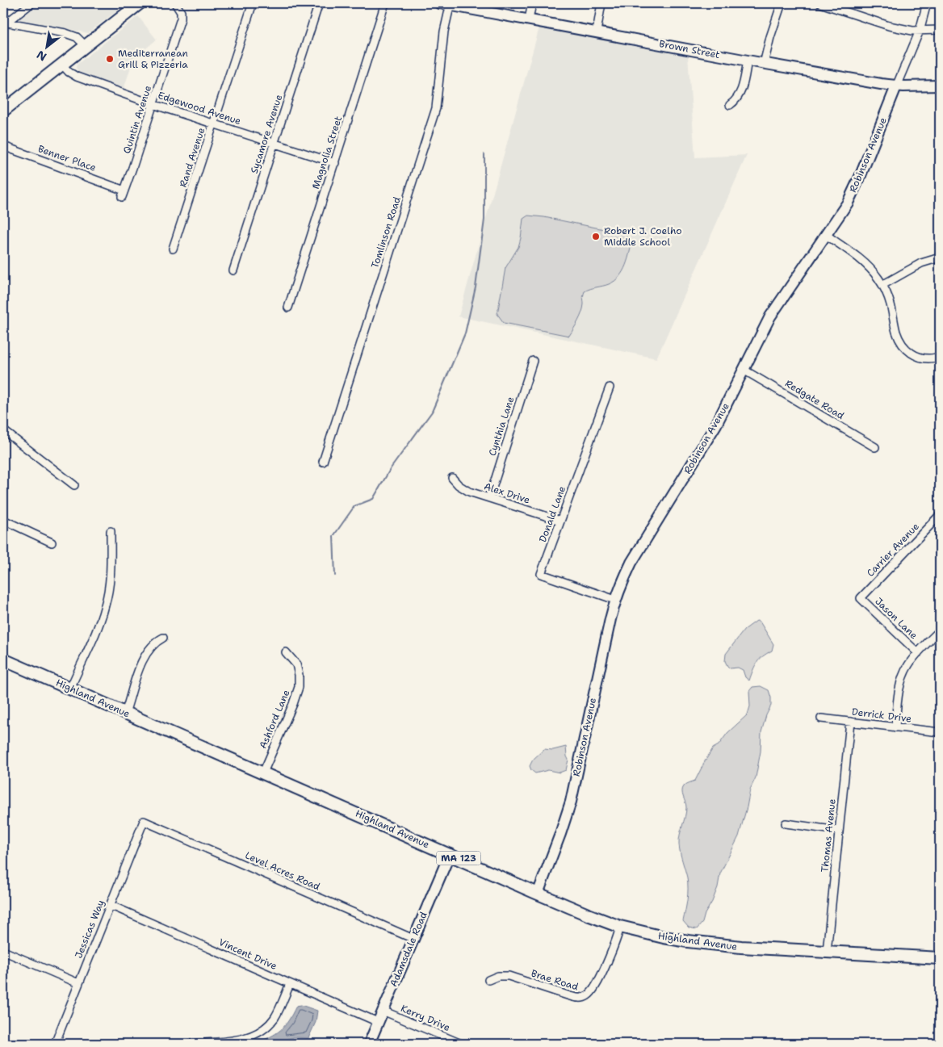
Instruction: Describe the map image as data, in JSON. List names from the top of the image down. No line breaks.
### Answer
{"streets":{"main road":["Highland Avenue","MA 123"],"street":["Brown Street","Edgewood Avenue","Quintin Avenue","Sycamore Avenue","Magnolia Street","Robinson Avenue","Rand Avenue","Benner Place","Tomlinson Road","Redgate Road","Cynthia Lane","Alex Drive","Donald Lane","Carrier Avenue","Jason Lane","Derrick Drive","Ashford Lane","Thomas Avenue","Level Acres Road","Jessicas Way","Adamsdale Road","Vincent Drive","Brae Road","Kerry Drive"]},"crossings":[["Brown Street","Robinson Avenue"],["Brown Street","Tomlinson Road"],["Edgewood Avenue","Quintin Avenue"],["Edgewood Avenue","Sycamore Avenue"],["Edgewood Avenue","Magnolia Street"],["Edgewood Avenue","Rand Avenue"],["Quintin Avenue","Benner Place"],["Robinson Avenue","Redgate Road"],["Robinson Avenue","Donald Lane"],["Robinson Avenue","Highland Avenue"],["Cynthia Lane","Alex Drive"],["Alex Drive","Donald Lane"],["Carrier Avenue","Jason Lane"],["Highland Avenue","Ashford Lane"],["Highland Avenue","Thomas Avenue"],["Highland Avenue","Adamsdale Road"],["Highland Avenue","Brae Road"],["Derrick Drive","Thomas Avenue"],["Level Acres Road","Jessicas Way"],["Level Acres Road","Adamsdale Road"],["Jessicas Way","Vincent Drive"],["Adamsdale Road","Vincent Drive"],["Adamsdale Road","Kerry Drive"]],"places":["Mediterranean Grill & Pizzeria","Robert J. Coelho Middle School"],"north":"bottom left"}
